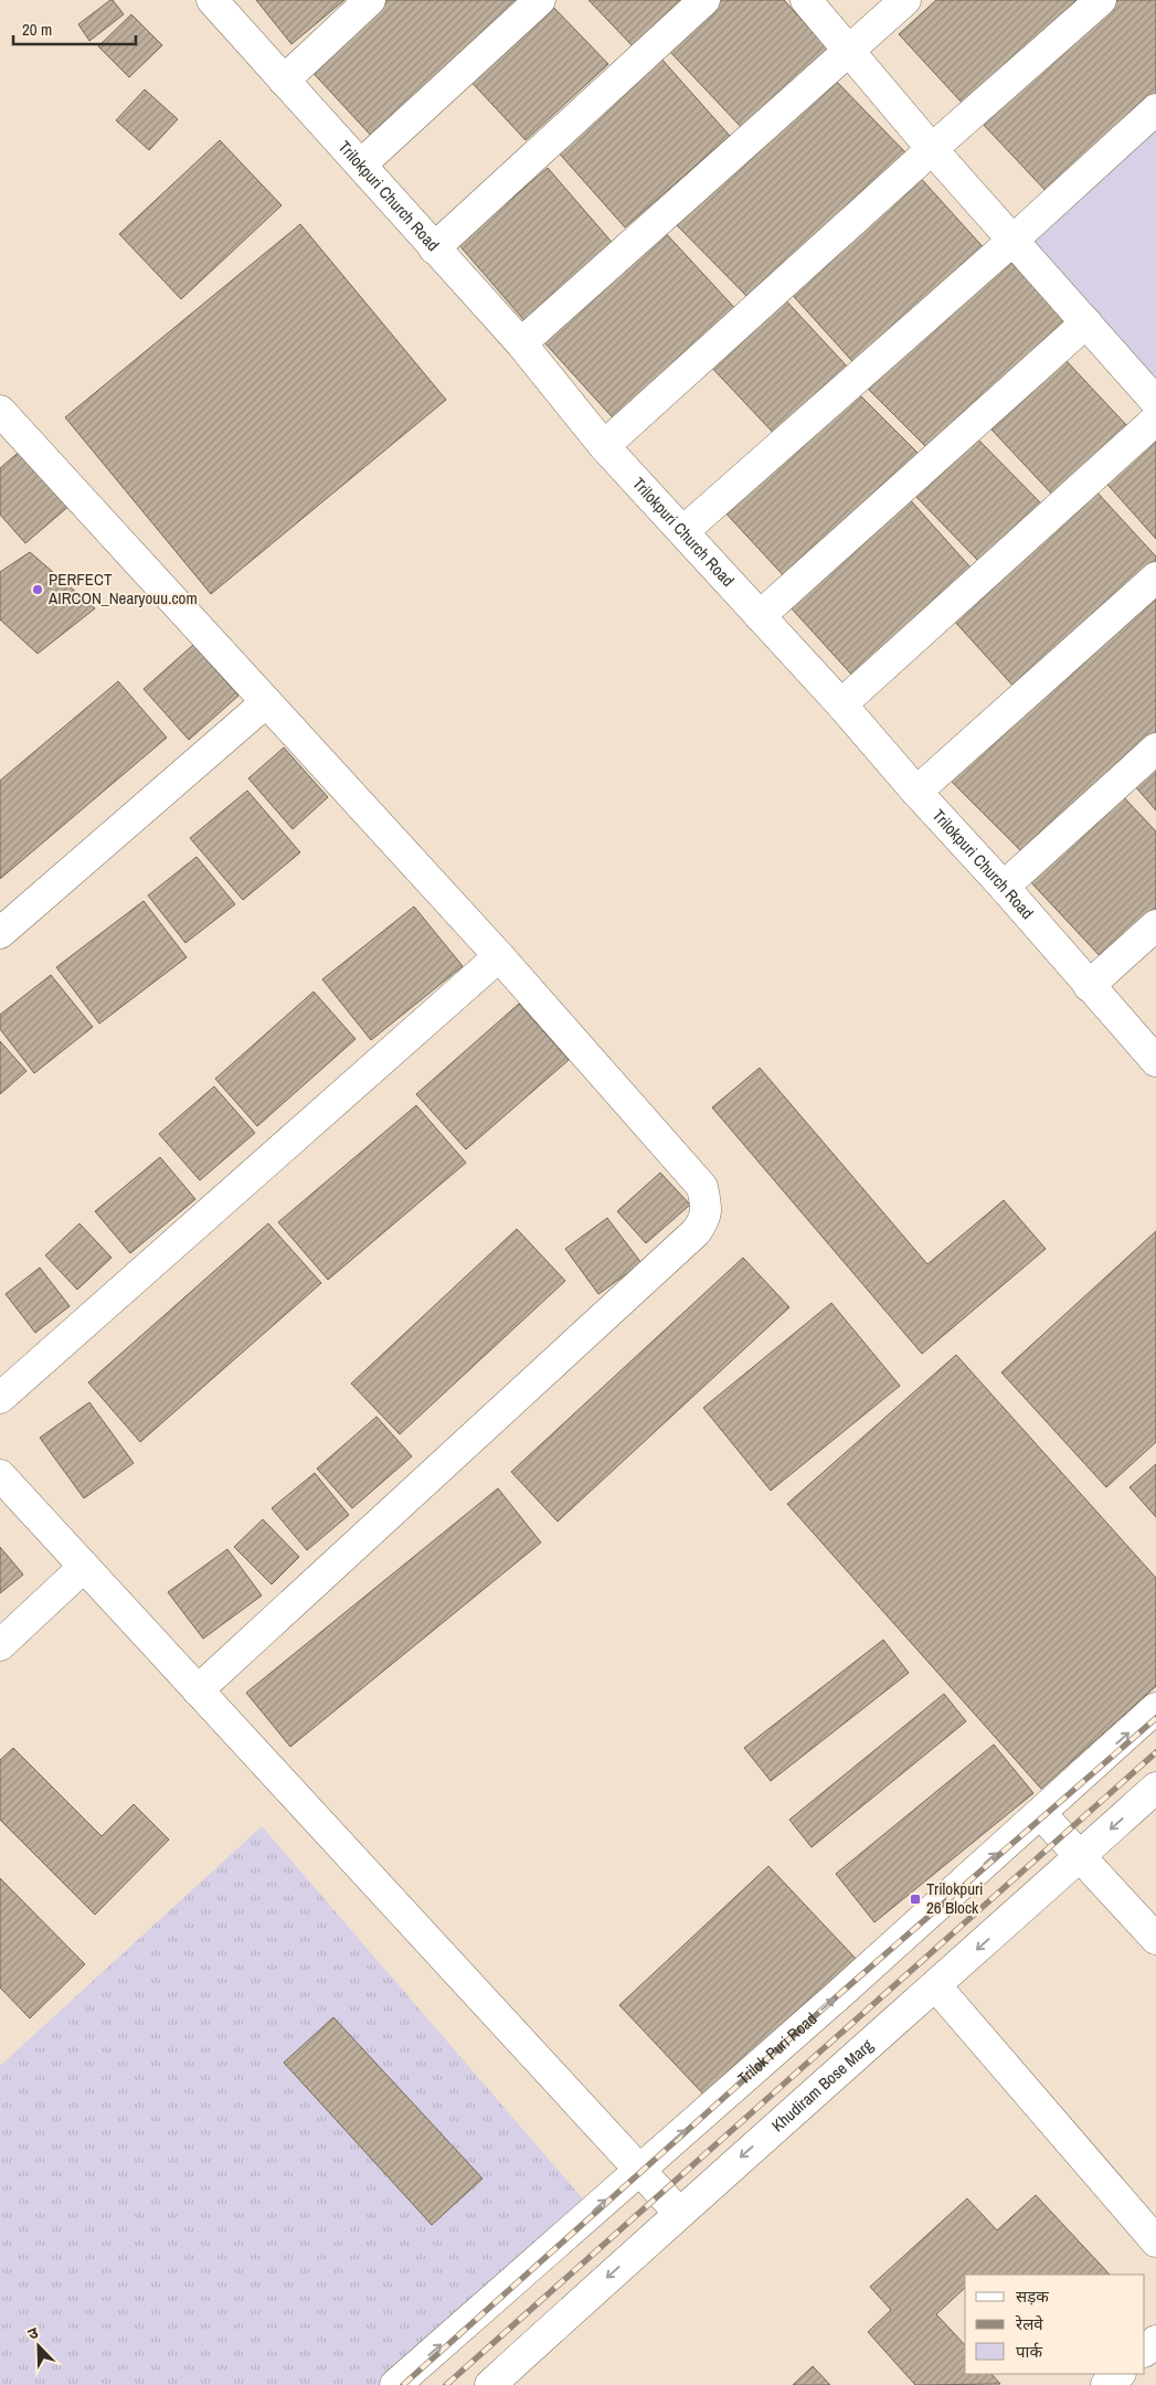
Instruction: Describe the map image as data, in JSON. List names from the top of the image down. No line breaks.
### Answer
{"streets":{"street":["Trilokpuri Church Road","Trilok Puri Road","Khudiram Bose Marg"]},"one_way":["Trilok Puri Road","Khudiram Bose Marg"],"places":{"other":["PERFECT AIRCON_Nearyouu.com"],"transit":["Trilokpuri 26 Block"]},"legend":["सड़क","रेलवे","पार्क"],"scale_bar":"20 m","north":"top left"}
